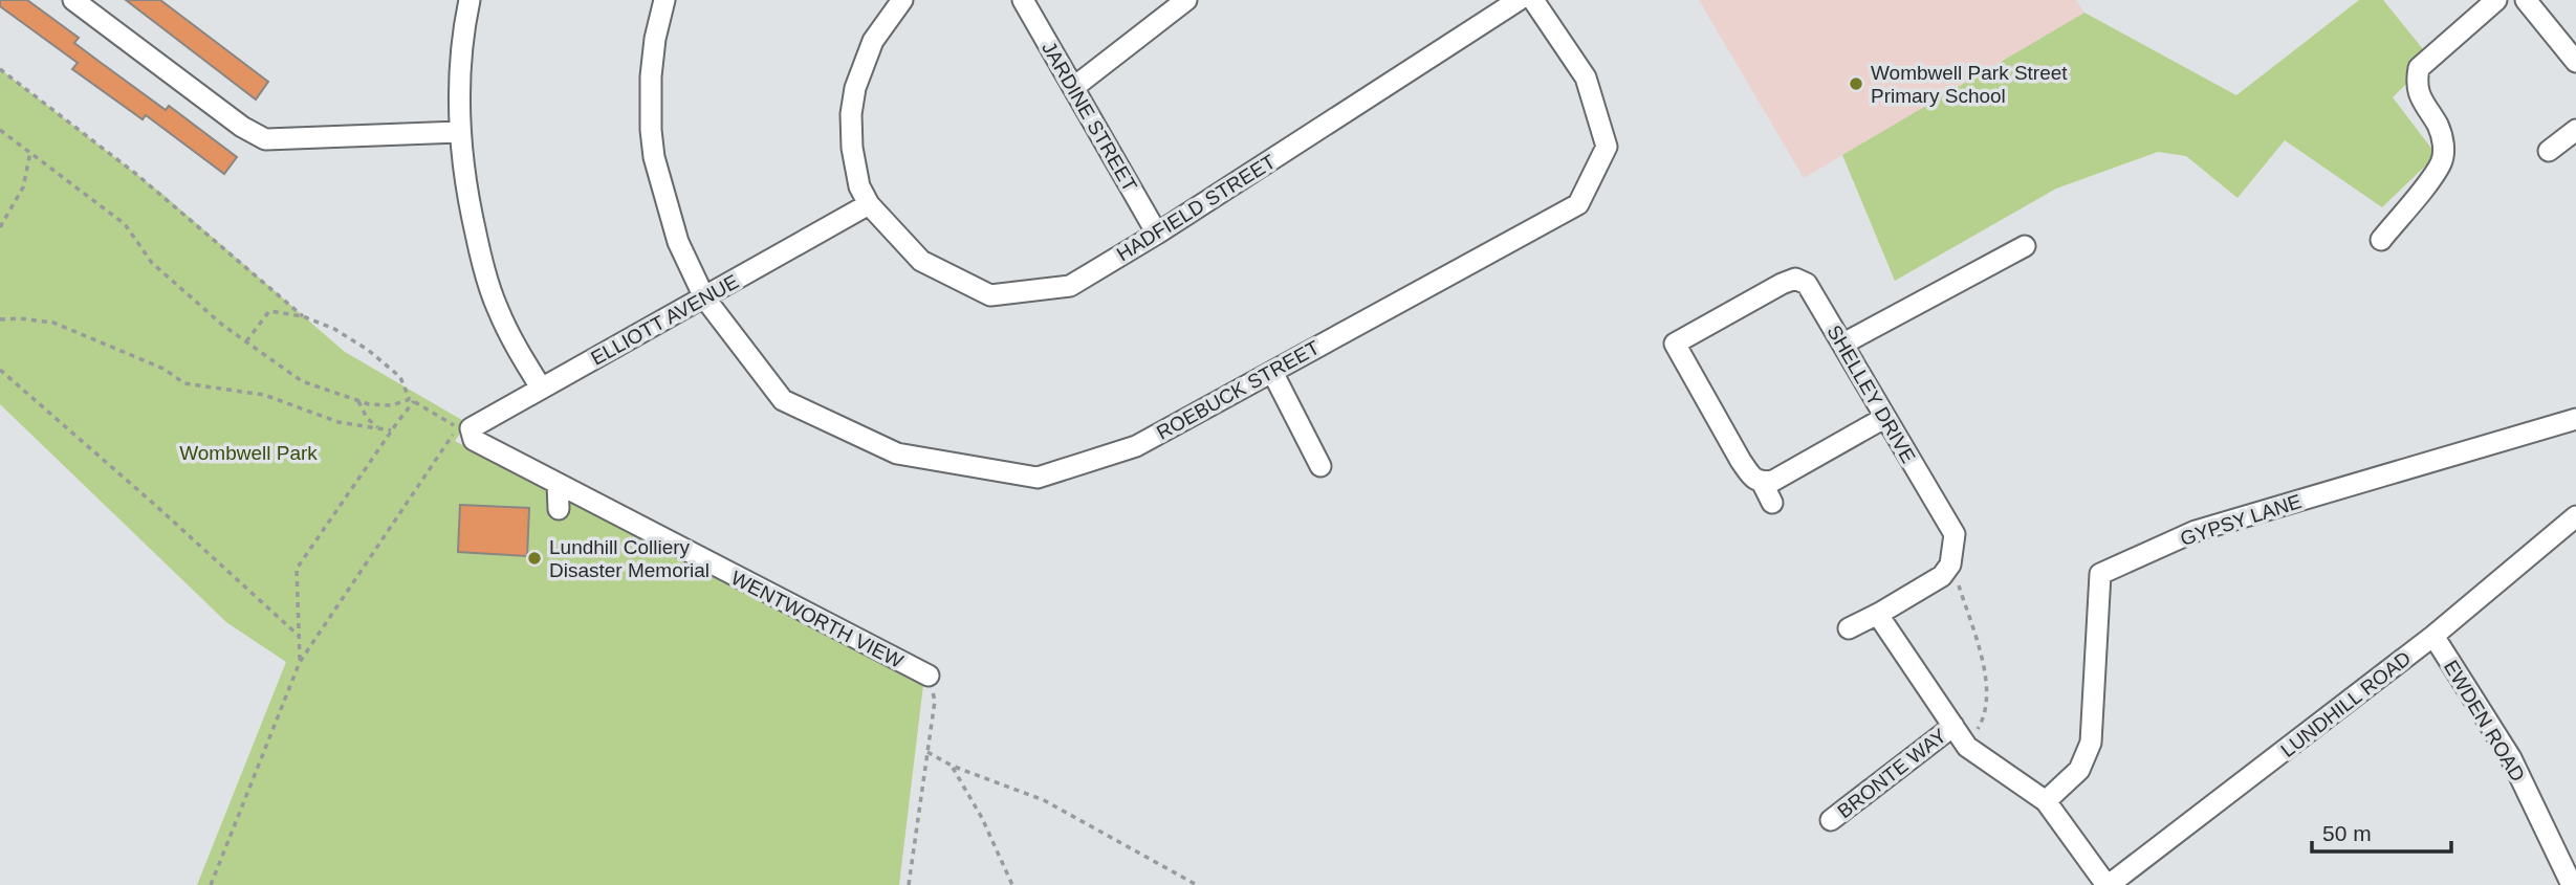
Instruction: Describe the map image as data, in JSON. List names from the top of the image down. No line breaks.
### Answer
{"streets":{"street":["JARDINE STREET","HADFIELD STREET","ELLIOTT AVENUE","ROEBUCK STREET","SHELLEY DRIVE","GYPSY LANE","WENTWORTH VIEW","LUNDHILL ROAD","EWDEN ROAD","BRONTE WAY"]},"crossings":[["JARDINE STREET","HADFIELD STREET"],["HADFIELD STREET","ELLIOTT AVENUE"],["ELLIOTT AVENUE","ROEBUCK STREET"],["ELLIOTT AVENUE","WENTWORTH VIEW"],["LUNDHILL ROAD","EWDEN ROAD"]],"parks":["Wombwell Park"],"places":["Wombwell Park Street Primary School","Lundhill Colliery Disaster Memorial"],"scale_bar":"50 m"}
